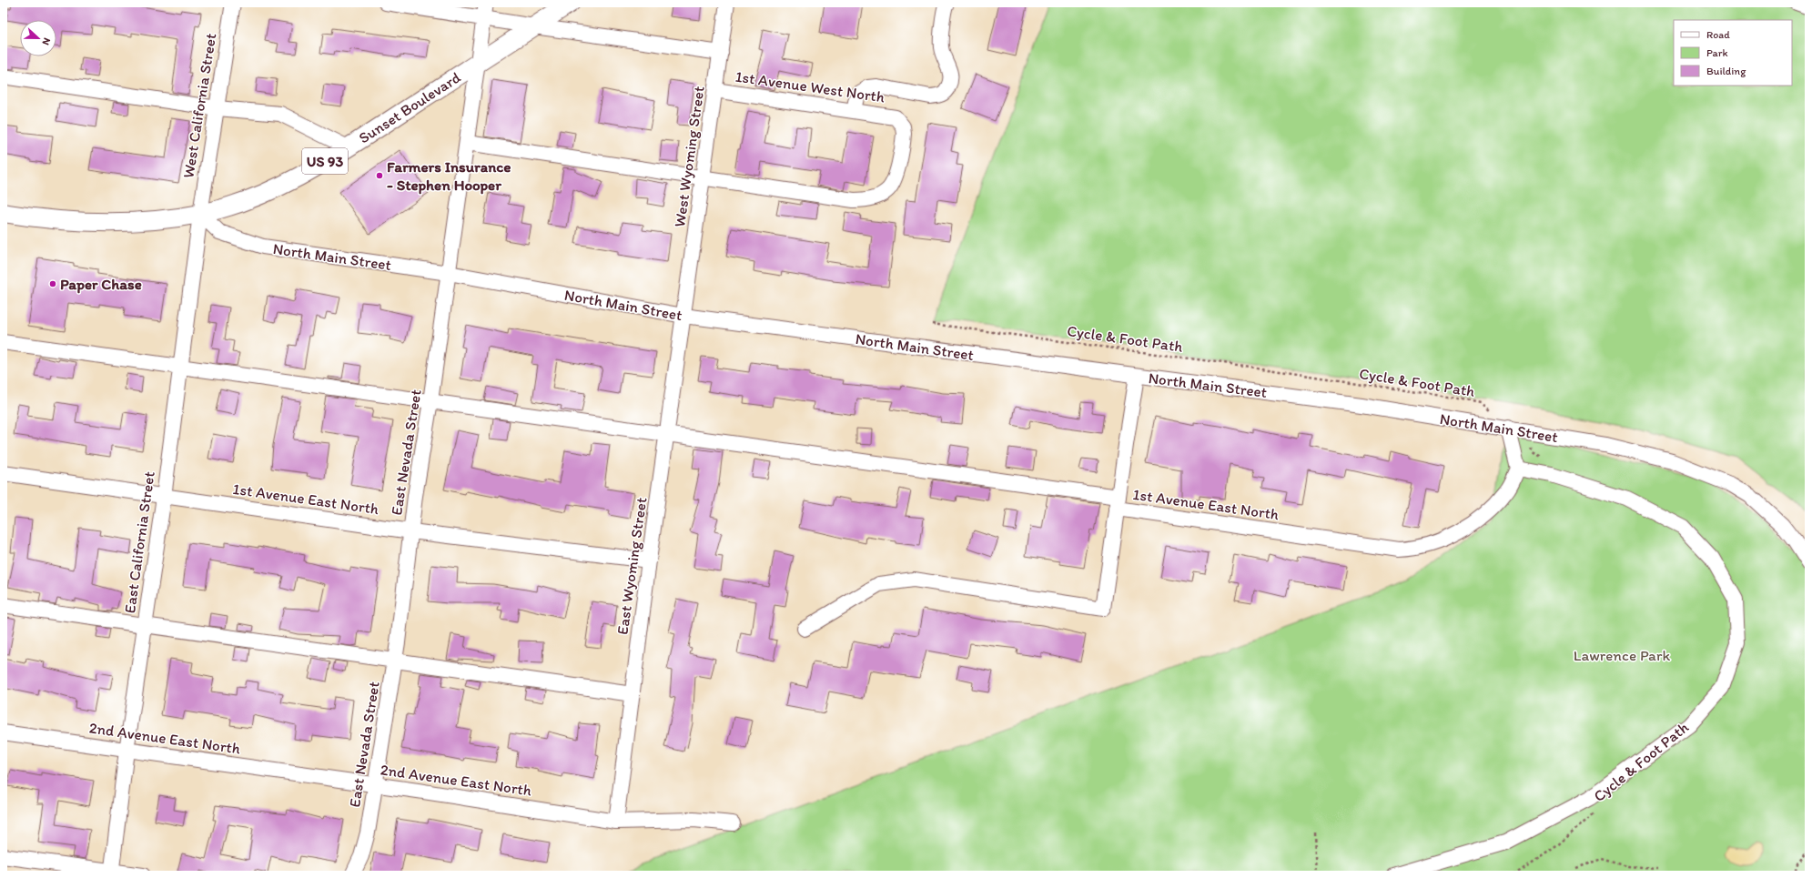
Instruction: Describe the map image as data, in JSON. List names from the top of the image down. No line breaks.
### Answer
{"streets":{"main road":["Sunset Boulevard","US 93"],"street":["1st Avenue West North","West California Street","West Wyoming Street","North Main Street","East Nevada Street","1st Avenue East North","East California Street","East Wyoming Street","2nd Avenue East North"],"path":["Cycle & Foot Path"]},"crossings":[["1st Avenue West North","Sunset Boulevard"],["1st Avenue West North","West Wyoming Street"],["1st Avenue West North","East Nevada Street"],["West California Street","Sunset Boulevard"],["West California Street","US 93"],["West California Street","North Main Street"],["West California Street","East California Street"],["Sunset Boulevard","US 93"],["Sunset Boulevard","North Main Street"],["Sunset Boulevard","East Nevada Street"],["Sunset Boulevard","East California Street"],["West Wyoming Street","North Main Street"],["West Wyoming Street","East Wyoming Street"],["US 93","North Main Street"],["US 93","East California Street"],["North Main Street","East Nevada Street"],["North Main Street","East California Street"],["North Main Street","East Wyoming Street"],["East Nevada Street","1st Avenue East North"],["East Nevada Street","2nd Avenue East North"],["1st Avenue East North","East California Street"],["1st Avenue East North","East Wyoming Street"],["East California Street","2nd Avenue East North"],["East Wyoming Street","2nd Avenue East North"]],"parks":["Lawrence Park"],"places":["Farmers Insurance - Stephen Hooper","Paper Chase"],"legend":["Road","Park","Building"],"north":"right"}
